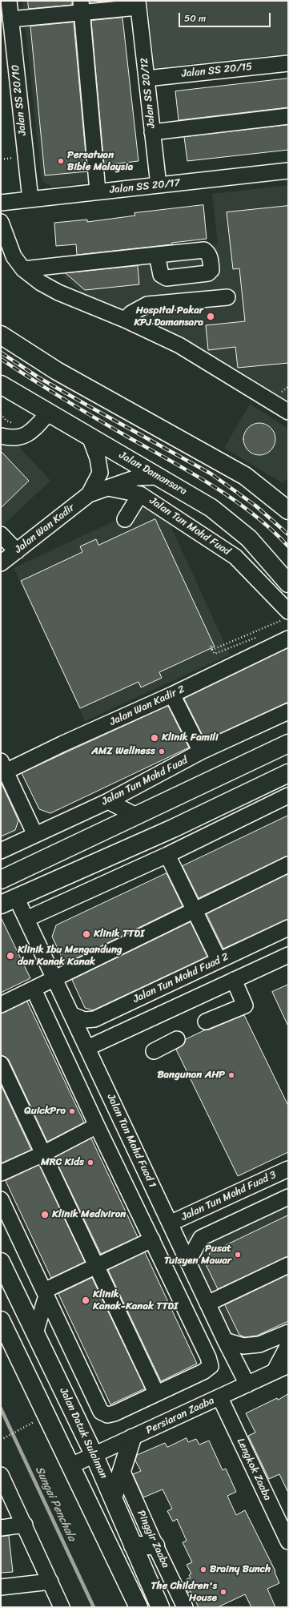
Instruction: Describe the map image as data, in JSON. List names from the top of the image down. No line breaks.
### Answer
{"streets":{"main road":["Jalan Damansara","Jalan Datuk Sulaiman"],"street":["Jalan SS 20/15","Jalan SS 20/12","Jalan SS 20/10","Jalan SS 20/17","Jalan Tun Mohd Fuad","Jalan Wan Kadir","Jalan Wan Kadir 2","Jalan Tun Mohd Fuad 2","Jalan Tun Mohd Fuad 1","Jalan Tun Mohd Fuad 3","Persiaran Zaaba","Lengkok Zaaba","Pinggir Zaaba"]},"crossings":[["Jalan SS 20/15","Jalan SS 20/12"],["Jalan SS 20/12","Jalan SS 20/17"],["Jalan SS 20/10","Jalan SS 20/17"],["Jalan Damansara","Jalan Wan Kadir"],["Jalan Tun Mohd Fuad","Jalan Wan Kadir"],["Jalan Tun Mohd Fuad 2","Jalan Tun Mohd Fuad 1"],["Jalan Tun Mohd Fuad 1","Jalan Tun Mohd Fuad 3"],["Jalan Tun Mohd Fuad 1","Persiaran Zaaba"],["Persiaran Zaaba","Jalan Datuk Sulaiman"],["Persiaran Zaaba","Lengkok Zaaba"]],"water":["Sungai Penchala"],"places":["Persatuan Bible Malaysia","Hospital Pakar KPJ Damansara","Klinik Famili","AMZ Wellness","Klinik TTDI","Klinik Ibu Mengandung dan Kanak Kanak","Bangunan AHP","QuickPro","MRC Kids","Klinik Mediviron","Pusat Tuisyen Mawar","Klinik Kanak-Kanak TTDI","Brainy Bunch","The Children's House"],"scale_bar":"50 m"}
